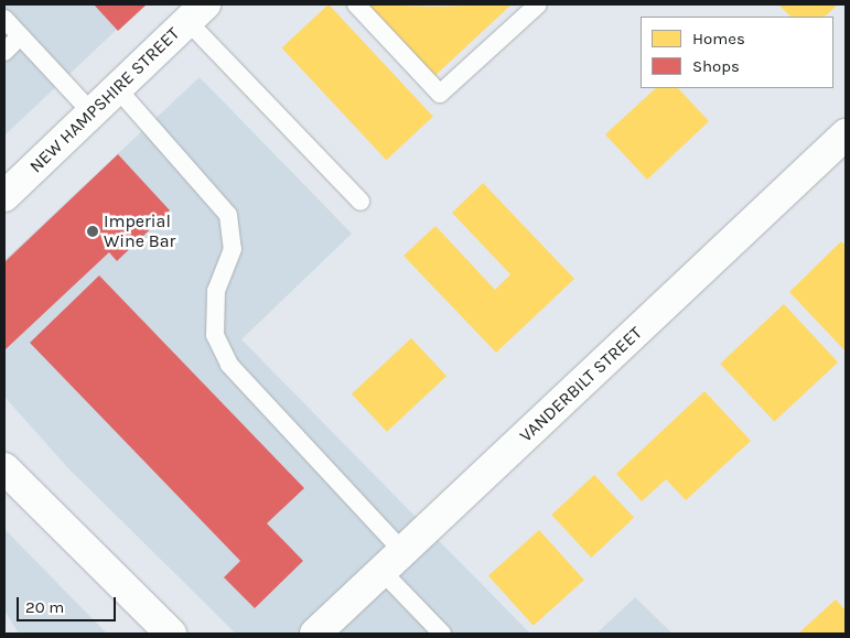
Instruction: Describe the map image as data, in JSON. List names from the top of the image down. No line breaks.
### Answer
{"streets":{"street":["NEW HAMPSHIRE STREET","VANDERBILT STREET"]},"places":["Imperial Wine Bar"],"legend":["Homes","Shops"],"scale_bar":"20 m"}
